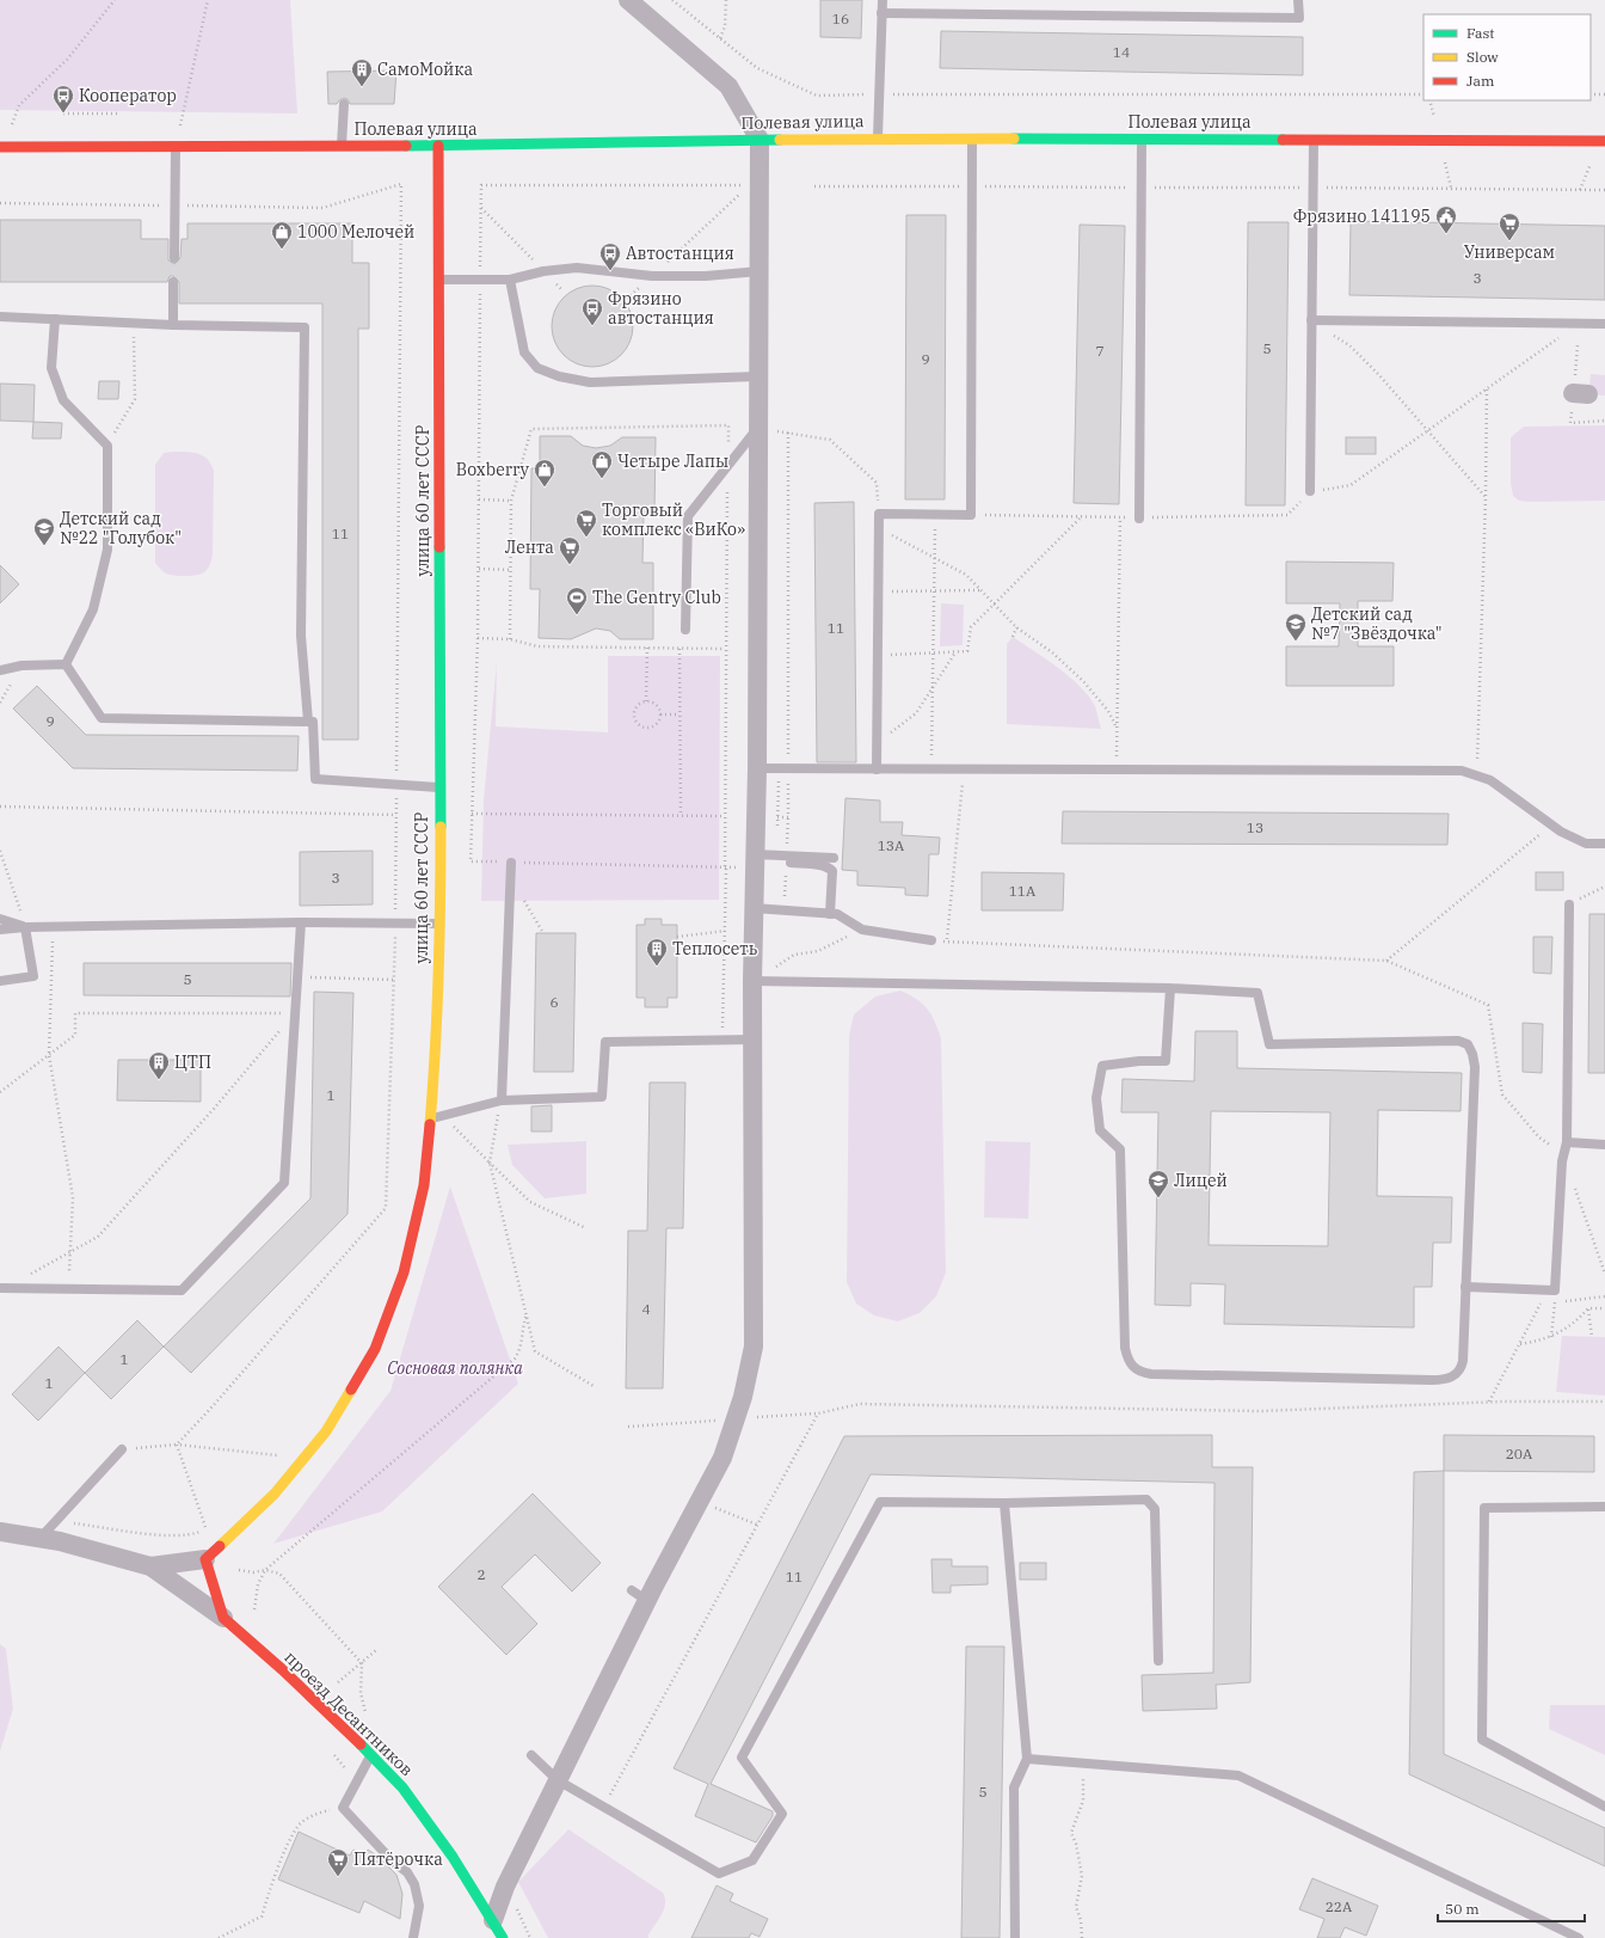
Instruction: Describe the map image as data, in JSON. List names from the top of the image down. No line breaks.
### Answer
{"streets":{"street":["Полевая улица","улица 60 лет СССР","проезд Десантников"]},"crossings":[["Полевая улица","улица 60 лет СССР"]],"parks":["Сосновая полянка"],"places":{"building":["СамоМойка","Теплосеть","ЦТП"],"bus stop":["Кооператор","Автостанция","Фрязино автостанция"],"public building":["Фрязино 141195"],"supermarket":["Универсам","Торговый комплекс «ВиКо»","Лента","Пятёрочка"],"shop":["1000 Мелочей","Четыре Лапы","Boxberry"],"school or university":["Детский сад №22 \"Голубок\"","Детский сад №7 \"Звёздочка\"","Лицей"],"sports":["The Gentry Club"]},"house_numbers":["16","14","3","5","7","9","11","11","9","13","13А","3","11А","5","6","1","4","1","1","20А","2","11","5","22А"],"legend":["Fast","Slow","Jam"],"scale_bar":"50 m"}
